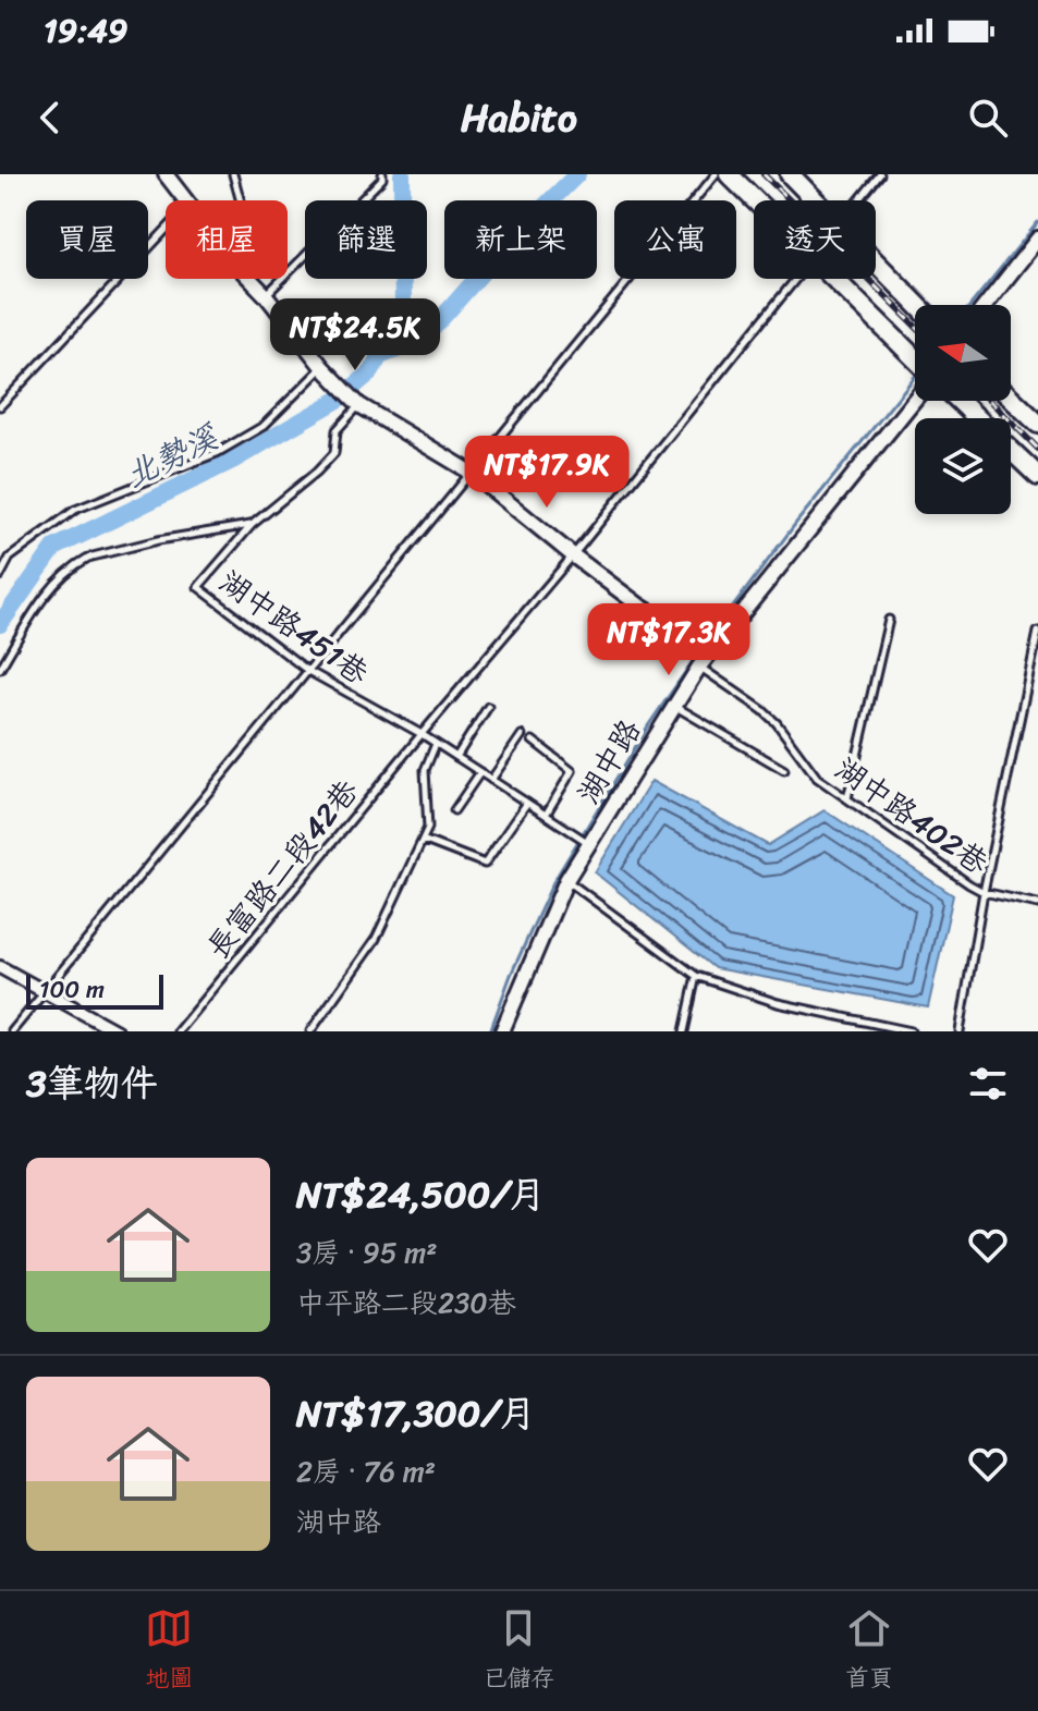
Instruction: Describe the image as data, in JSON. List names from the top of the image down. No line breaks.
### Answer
{"streets":{"street":["湖中路"],"lane":["湖中路451巷","湖中路402巷","長富路二段42巷"]},"crossings":[["湖中路451巷","湖中路"],["湖中路451巷","長富路二段42巷"],["湖中路","湖中路402巷"]],"water":["北勢溪"],"scale_bar":"100 m","north":"left","page":{"status":"19:49","header":"Habito","chip":["買屋","租屋","篩選","新上架","公寓","透天"],"price":["NT$24.5K","NT$17.9K","NT$17.3K"],"scale":"100 m","heading":"3筆物件","list":[{"name":"NT$24,500/月","note":"3房 · 95 m² · 中平路二段230巷"},{"name":"NT$17,300/月","note":"2房 · 76 m² · 湖中路"}],"tabs":["地圖","已儲存","首頁"]}}
